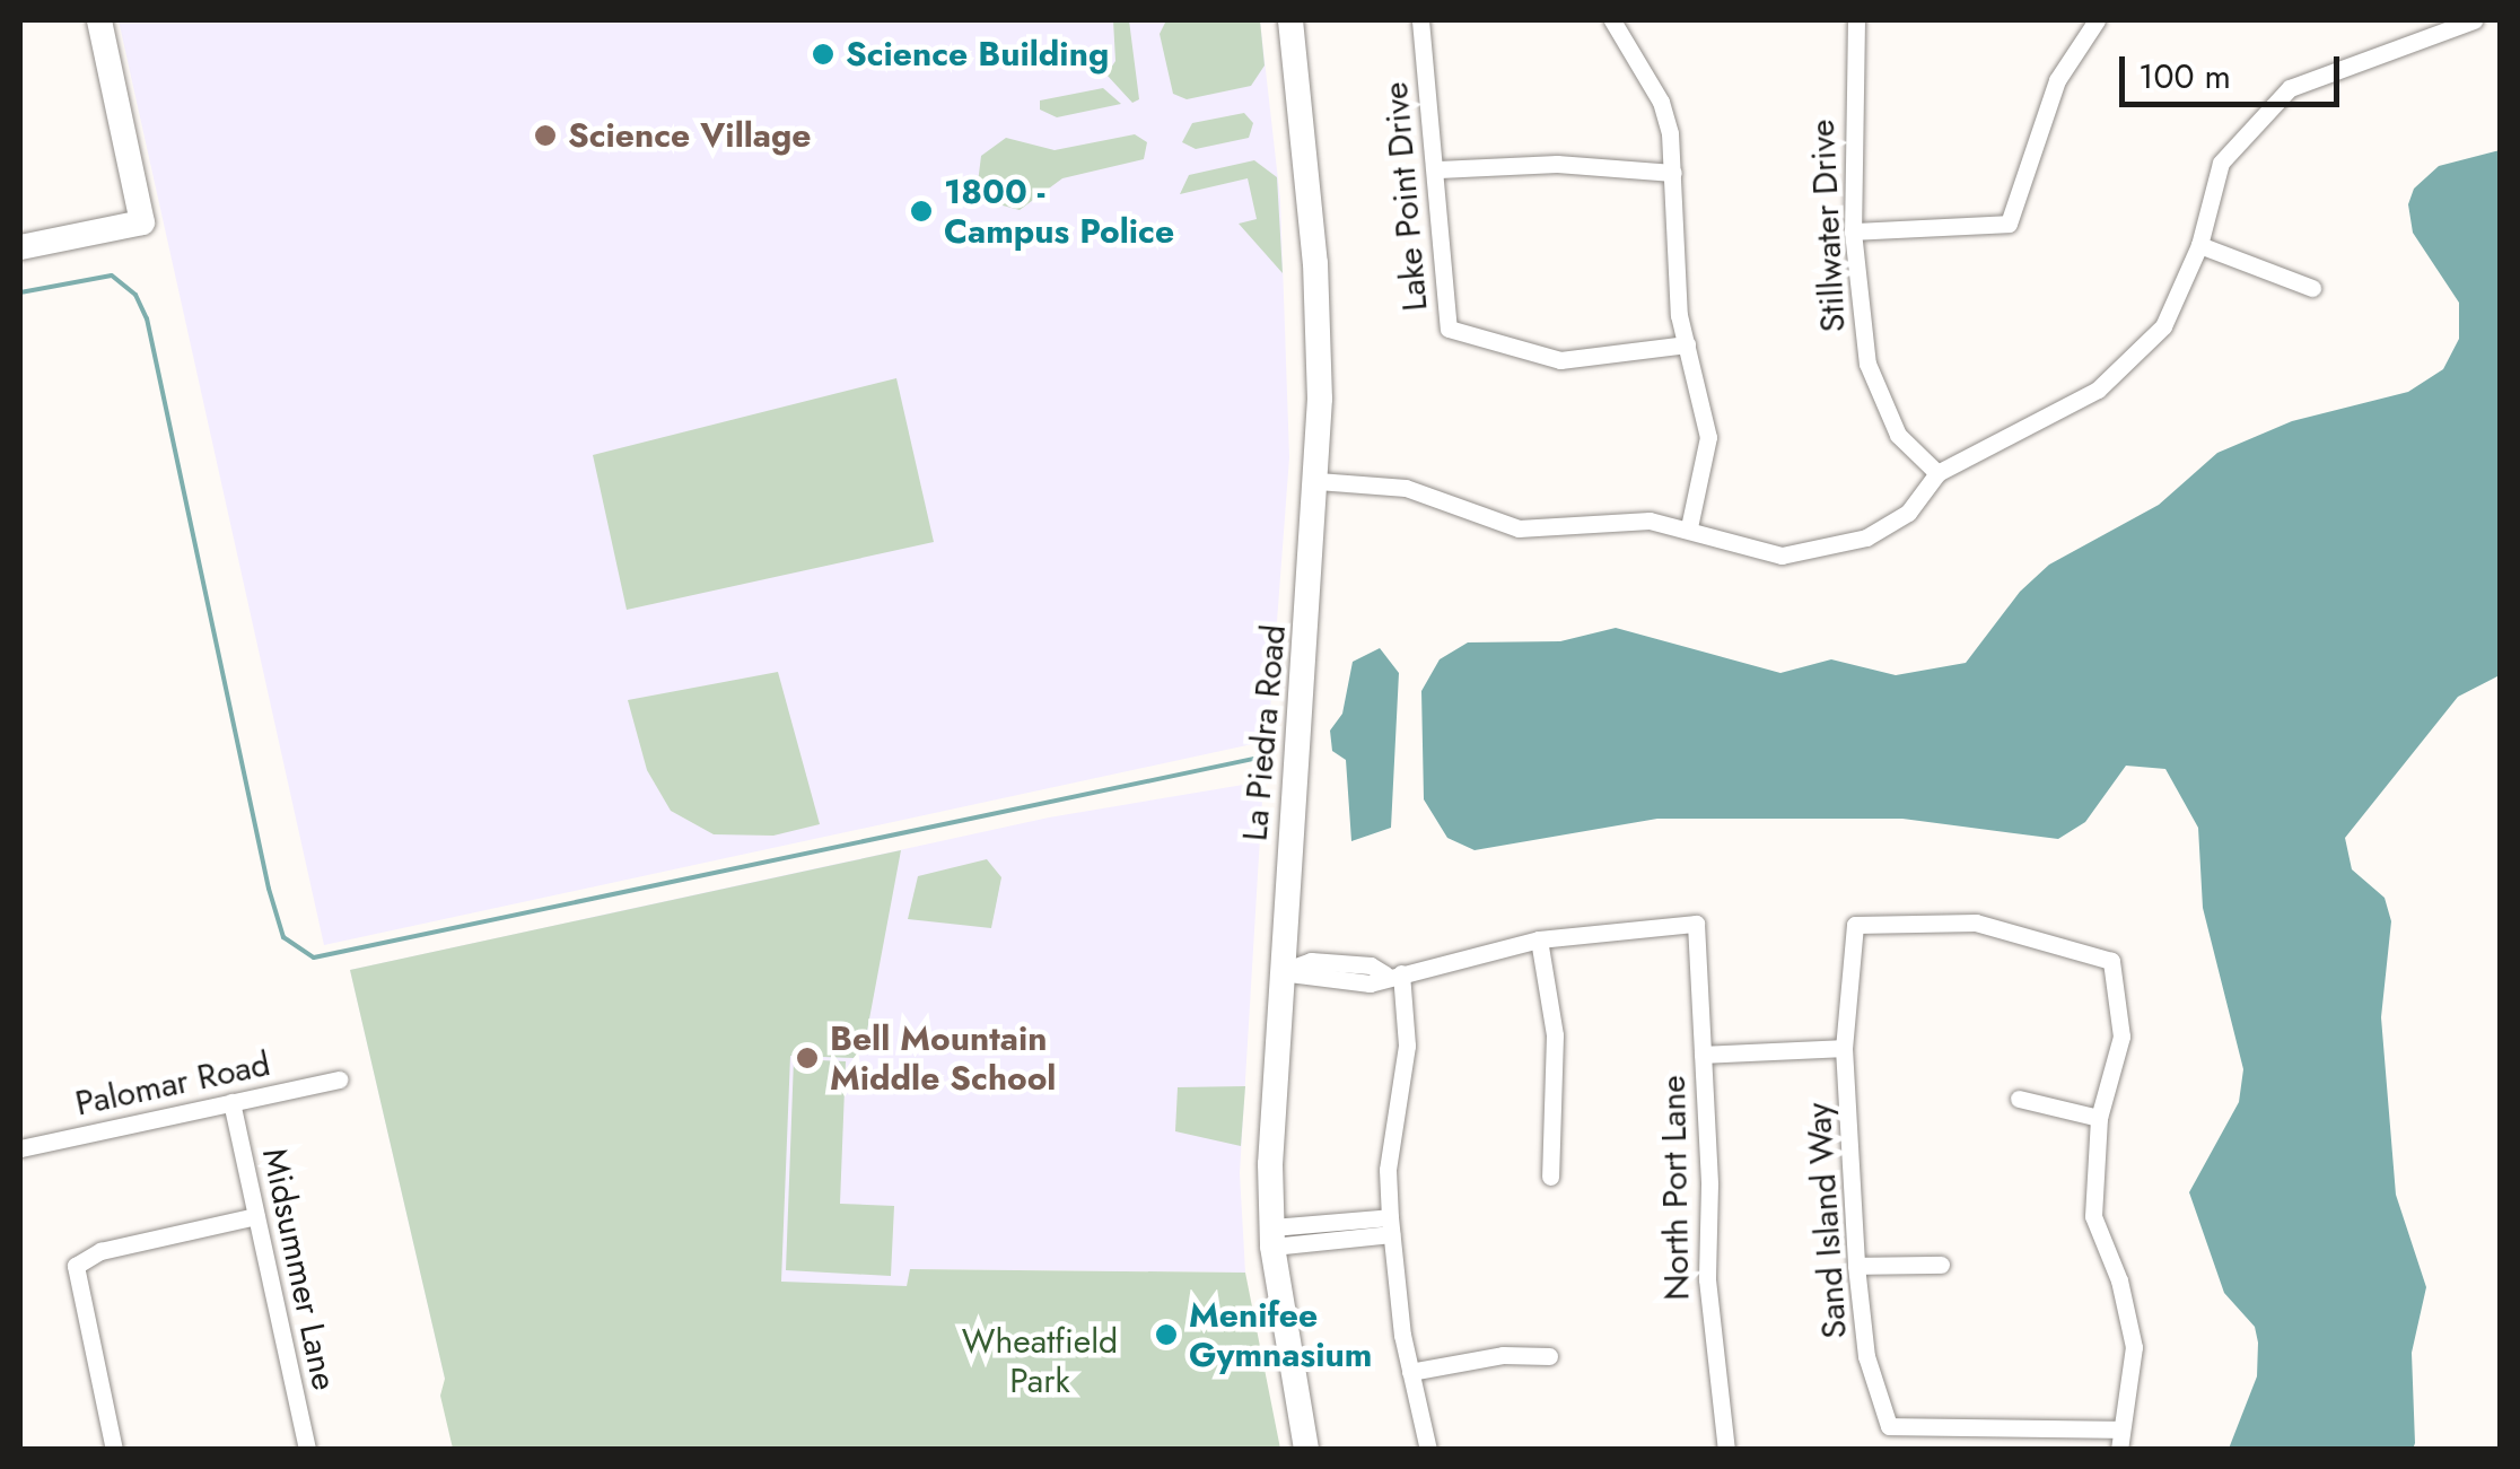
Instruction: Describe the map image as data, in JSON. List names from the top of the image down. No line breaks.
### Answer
{"streets":{"street":["Lake Point Drive","Stillwater Drive","La Piedra Road","Palomar Road","North Port Lane","Sand Island Way","Midsummer Lane"]},"crossings":[["Palomar Road","Midsummer Lane"]],"parks":["Wheatfield Park"],"places":["Science Building","Science Village","1800 - Campus Police","Bell Mountain Middle School","Menifee Gymnasium"],"scale_bar":"100 m"}
